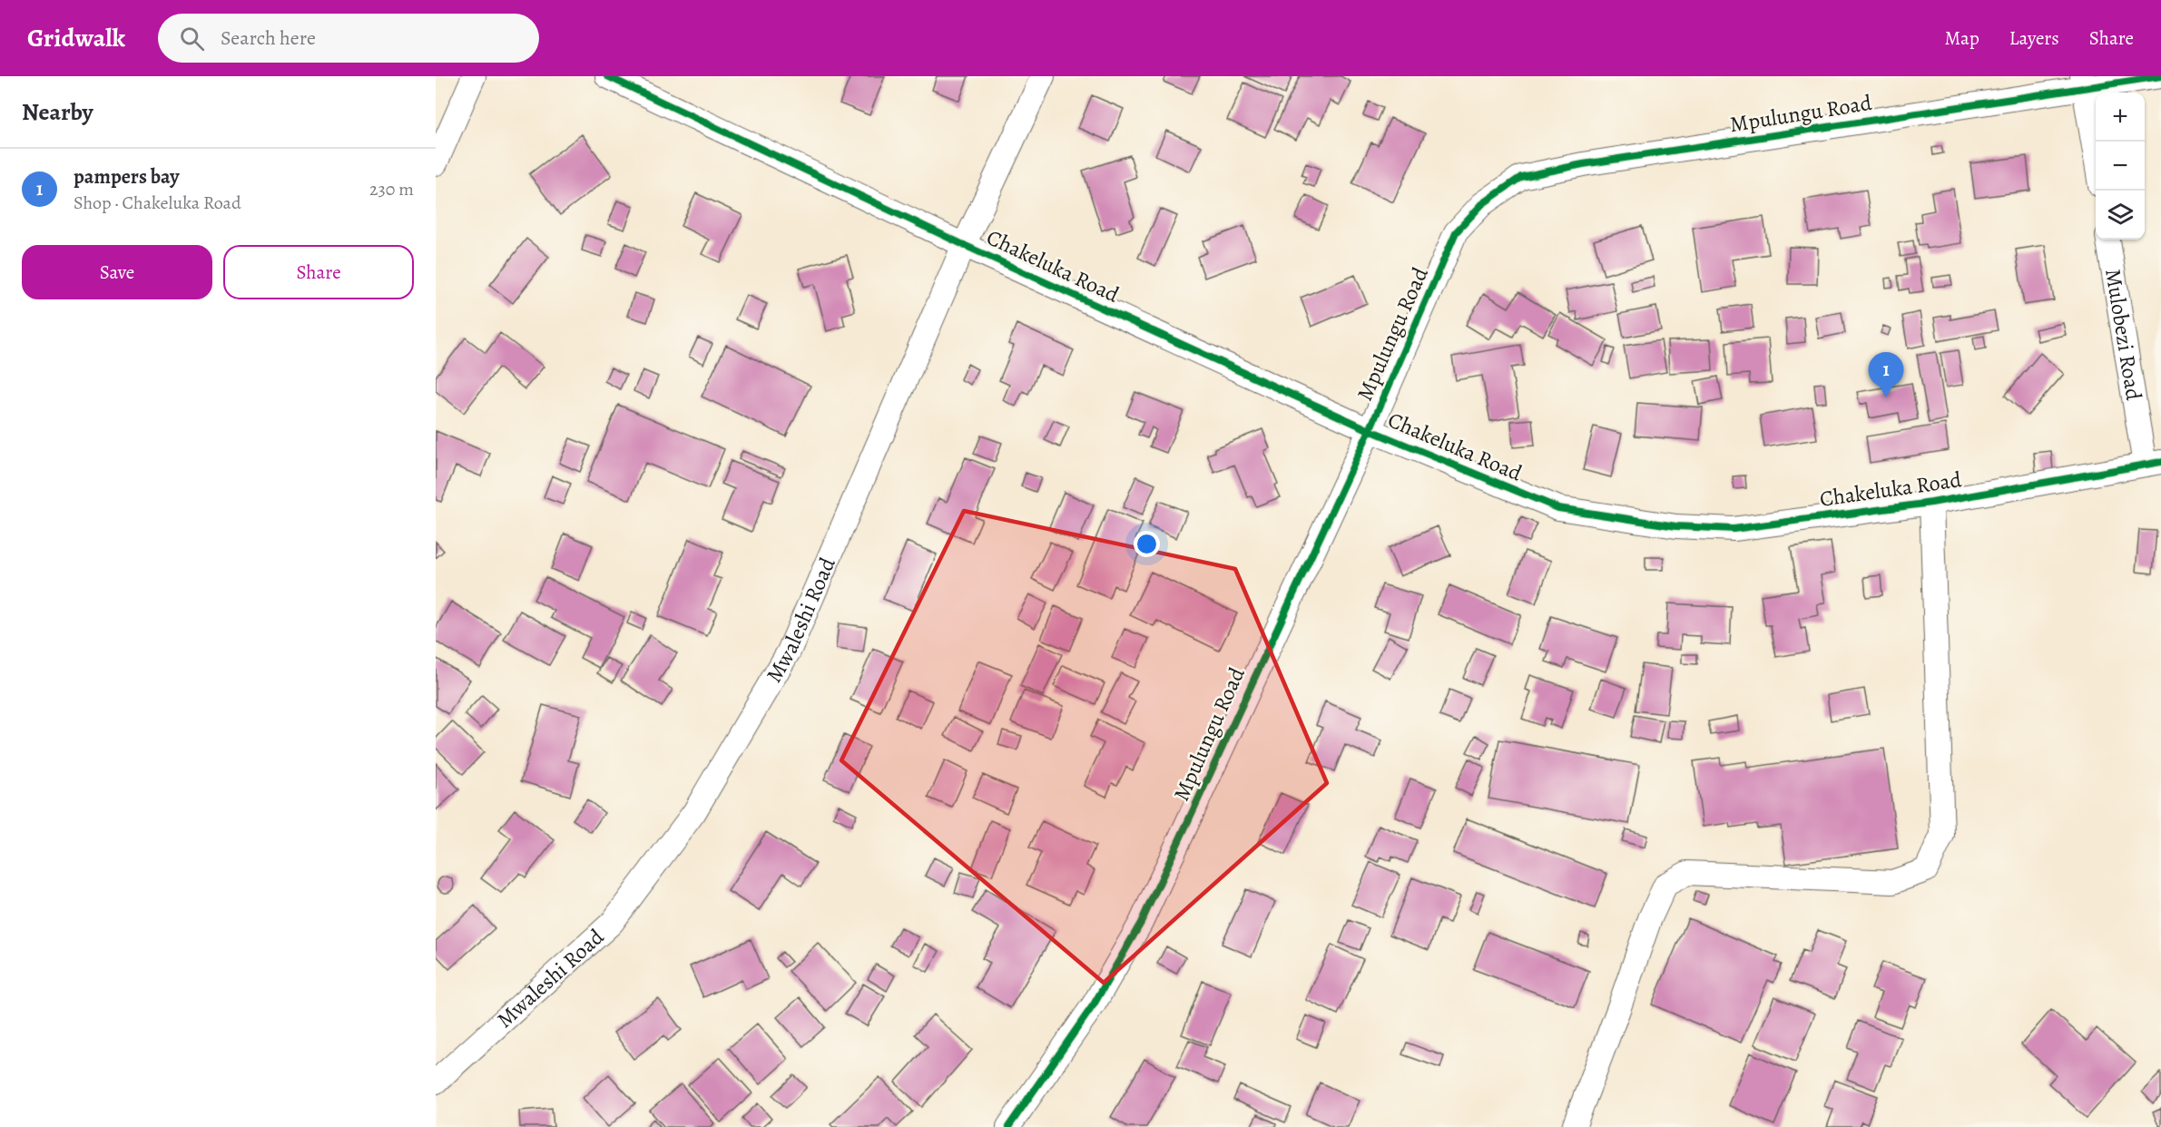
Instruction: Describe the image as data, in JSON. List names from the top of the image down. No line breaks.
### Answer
{"streets":{"street":["Mpulungu Road","Chakeluka Road","Mulobezi Road","Mwaleshi Road"]},"crossings":[["Mpulungu Road","Chakeluka Road"],["Chakeluka Road","Mulobezi Road"],["Chakeluka Road","Mwaleshi Road"]],"page":{"header":"Gridwalk","search":"Search here","nav":["Map","Layers","Share"],"heading":"Nearby","map_buttons":["+","−"],"list":[{"mark":"1","name":"pampers bay","note":"Shop · Chakeluka Road","value":"230 m"}],"buttons":["Save","Share"],"pins":"1"}}
